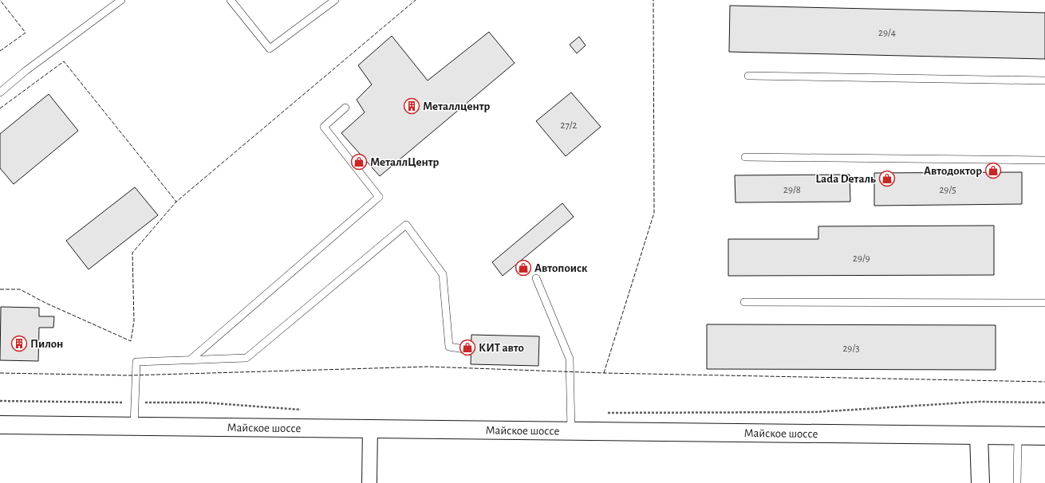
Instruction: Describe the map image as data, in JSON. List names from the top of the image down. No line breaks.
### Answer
{"streets":{"street":["Майское шоссе"]},"places":{"building":["Металлцентр","Пилон"],"shop":["МеталлЦентр","Автодоктор","Lada Dеталь","Автопоиск","КИТ авто"]},"house_numbers":["29/4","27/2","29/8","29/5","29/9","29/3"]}
